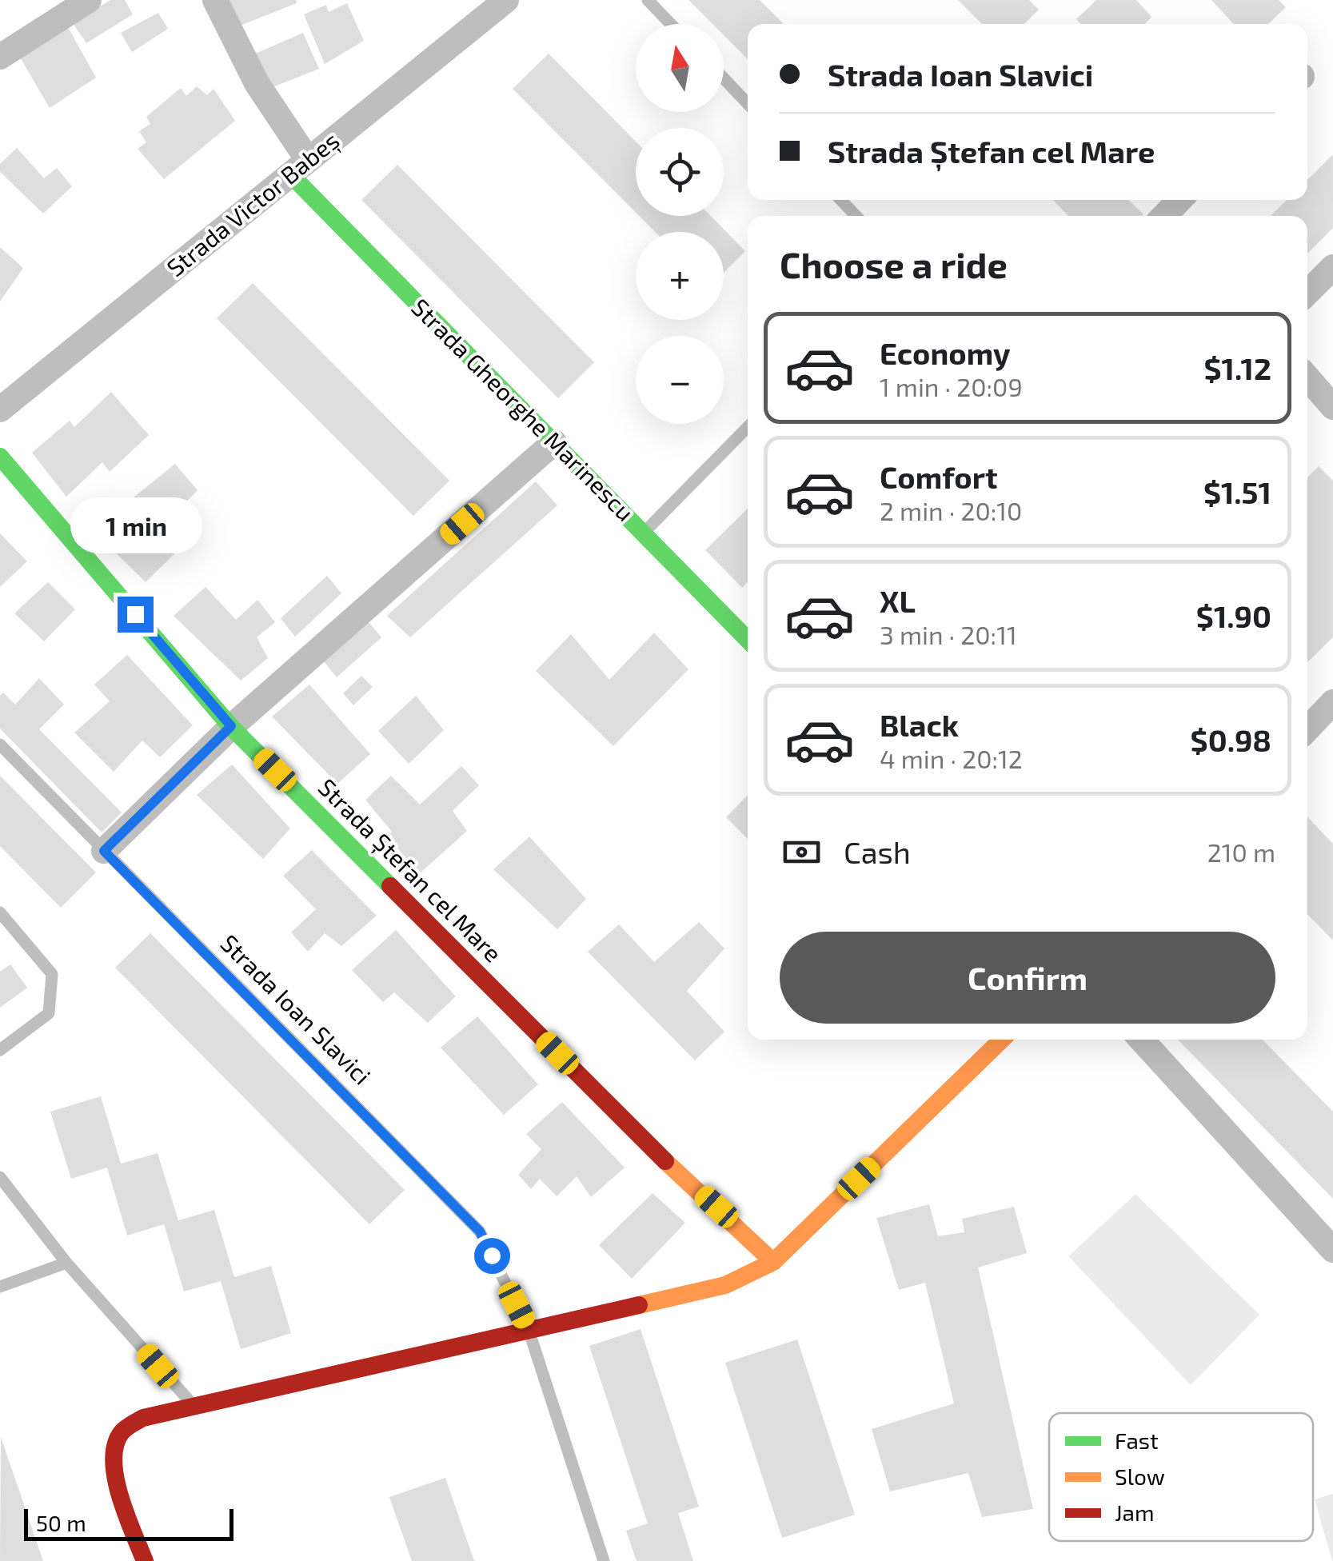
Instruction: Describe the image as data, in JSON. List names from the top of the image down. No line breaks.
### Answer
{"streets":{"street":["Strada Victor Babeș","Strada Gheorghe Marinescu","Strada Ștefan cel Mare"],"lane":["Strada Ioan Slavici"]},"crossings":[["Strada Victor Babeș","Strada Gheorghe Marinescu"]],"legend":["Fast","Slow","Jam"],"scale_bar":"50 m","north":"top","page":{"map_buttons":["+","−"],"banner":["Strada Ioan Slavici","Strada Ștefan cel Mare"],"heading":"Choose a ride","list":[{"name":"Economy","note":"1 min · 20:09","value":"$1.12"},{"name":"Comfort","note":"2 min · 20:10","value":"$1.51"},{"name":"XL","note":"3 min · 20:11","value":"$1.90"},{"name":"Black","note":"4 min · 20:12","value":"$0.98"}],"bubble":"1 min","pay":["Cash","210 m"],"buttons":"Confirm","scale":"50 m"}}
